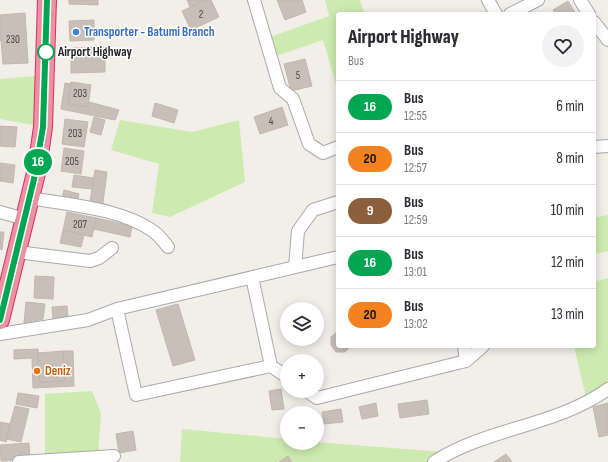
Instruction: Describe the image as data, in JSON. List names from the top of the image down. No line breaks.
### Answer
{"places":["Transporter - Batumi Branch","Airport Highway","Deniz"],"lines":["bus line 16"],"house_numbers":["2","230","5","203","4","203","205","207"],"page":{"on_map":"16","heading":["Airport Highway","Bus"],"list":[{"mark":"16","name":"Bus","note":"12:55","value":"6 min"},{"mark":"20","name":"Bus","note":"12:57","value":"8 min"},{"mark":"9","name":"Bus","note":"12:59","value":"10 min"},{"mark":"16","name":"Bus","note":"13:01","value":"12 min"},{"mark":"20","name":"Bus","note":"13:02","value":"13 min"}],"map_buttons":["+","−"]}}
